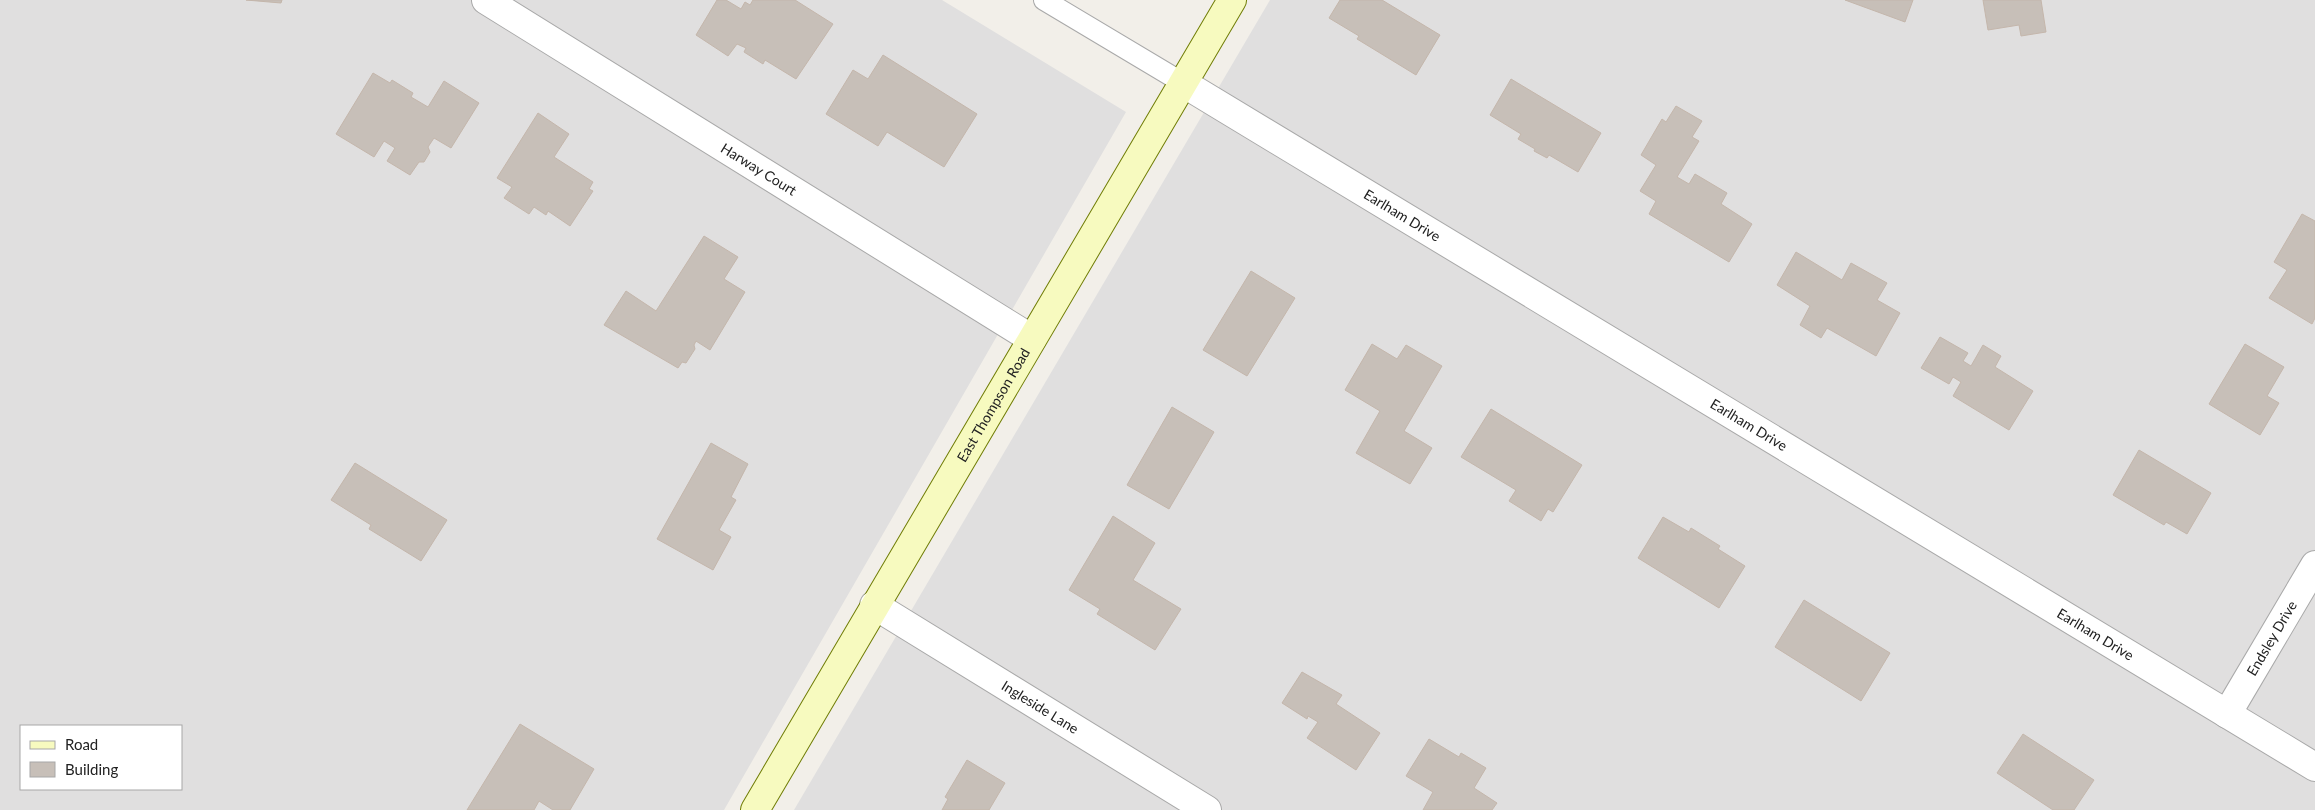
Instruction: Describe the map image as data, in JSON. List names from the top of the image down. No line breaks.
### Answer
{"streets":{"main road":["East Thompson Road"],"street":["Harway Court","Earlham Drive","Endsley Drive","Ingleside Lane"]},"crossings":[["Harway Court","East Thompson Road"],["Earlham Drive","East Thompson Road"],["Earlham Drive","Endsley Drive"],["East Thompson Road","Ingleside Lane"]],"legend":["Road","Building"]}
